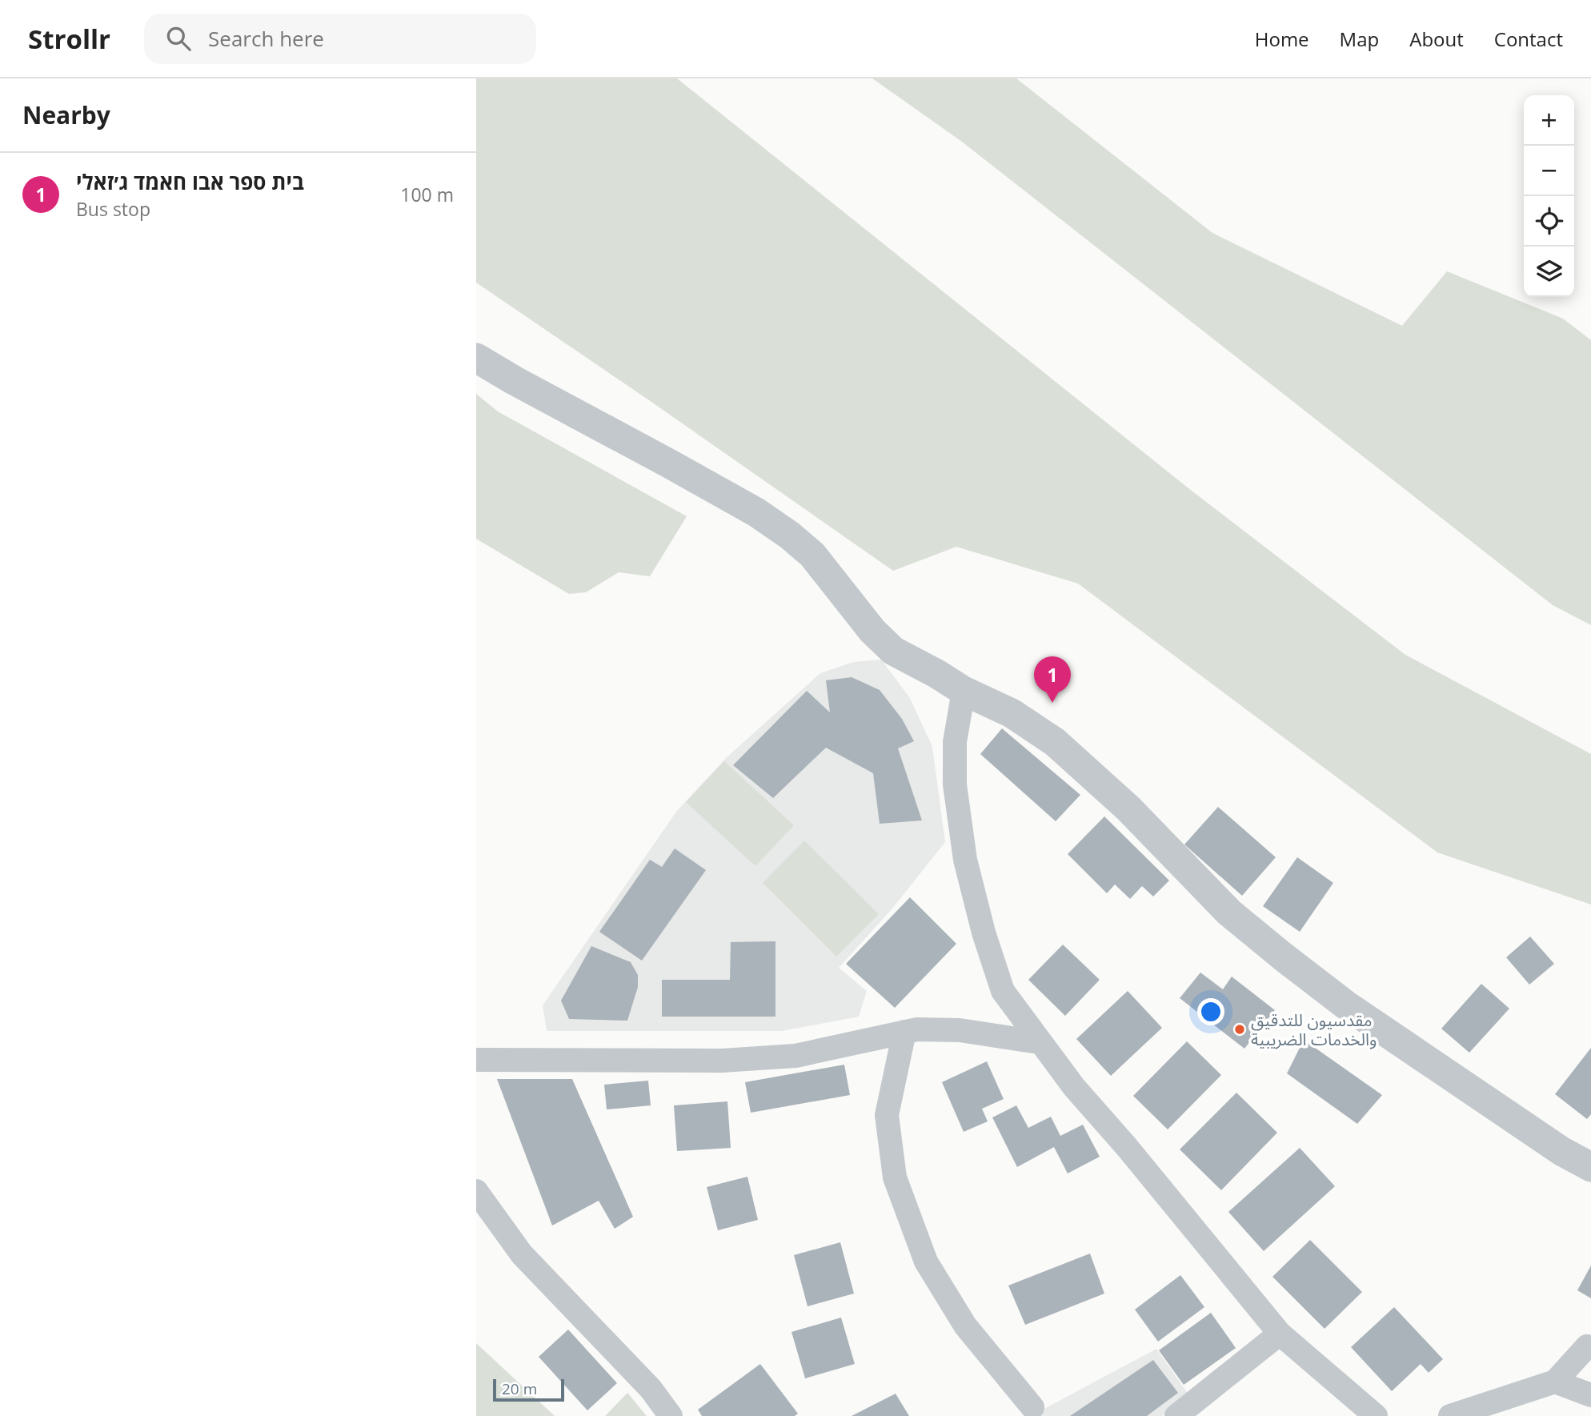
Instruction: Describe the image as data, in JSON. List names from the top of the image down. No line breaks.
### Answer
{"places":["مقدسيون للتدقيق والخدمات الضريبية"],"scale_bar":"20 m","page":{"header":"Strollr","search":"Search here","nav":["Home","Map","About","Contact"],"heading":"Nearby","map_buttons":["+","−"],"list":[{"mark":"1","name":"בית ספר אבו חאמד ג׳זאלי","note":"Bus stop","value":"100 m"}],"pins":"1","scale":"20 m"}}
